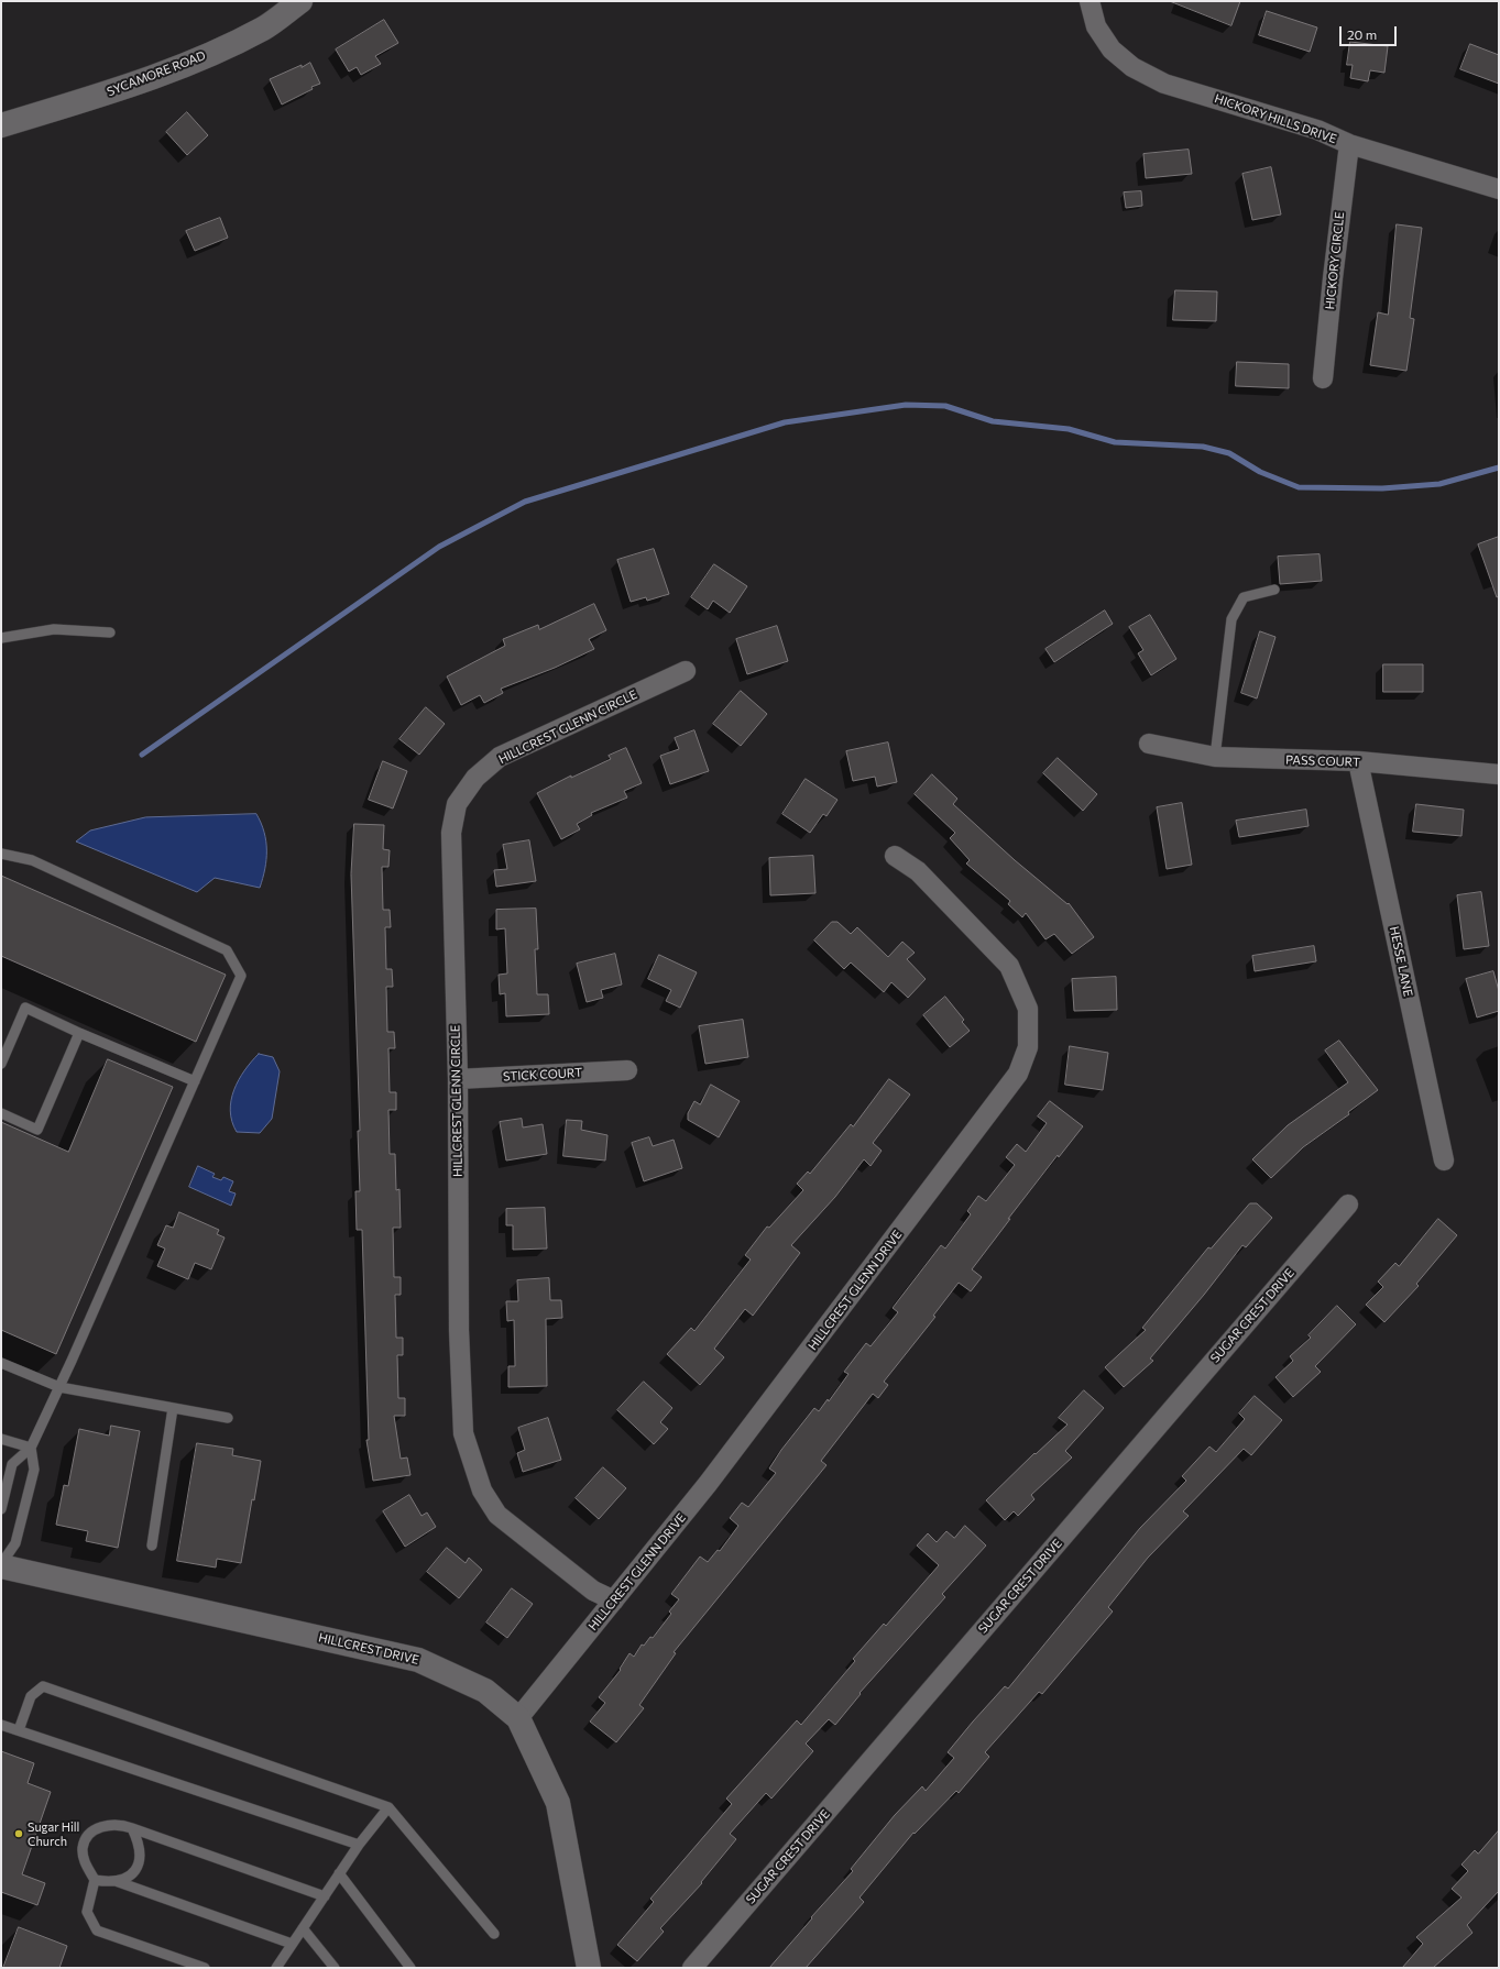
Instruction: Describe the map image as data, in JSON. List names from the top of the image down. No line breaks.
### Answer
{"streets":{"street":["SYCAMORE ROAD","HICKORY HILLS DRIVE","HICKORY CIRCLE","HILLCREST GLENN CIRCLE","PASS COURT","HESSE LANE","STICK COURT","HILLCREST GLENN DRIVE","SUGAR CREST DRIVE","HILLCREST DRIVE"]},"crossings":[["HICKORY HILLS DRIVE","HICKORY CIRCLE"],["HILLCREST GLENN CIRCLE","STICK COURT"],["HILLCREST GLENN CIRCLE","HILLCREST GLENN DRIVE"],["PASS COURT","HESSE LANE"],["HILLCREST GLENN DRIVE","HILLCREST DRIVE"]],"places":["Sugar Hill Church"],"scale_bar":"20 m"}
